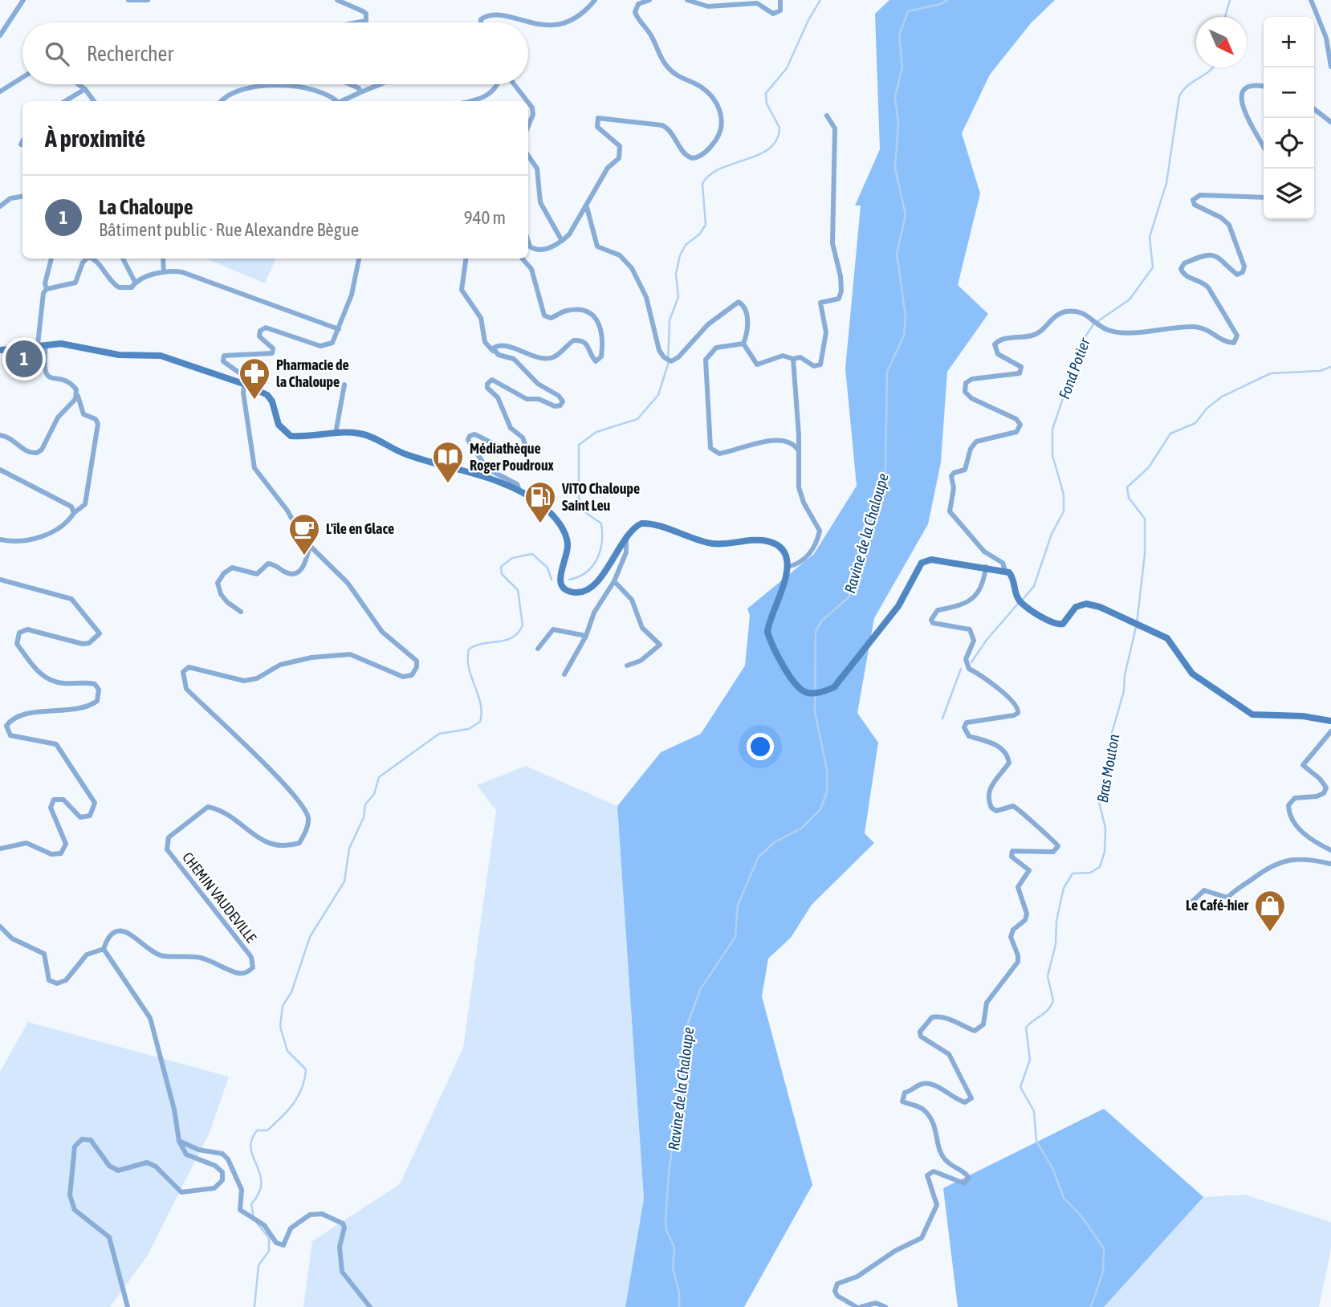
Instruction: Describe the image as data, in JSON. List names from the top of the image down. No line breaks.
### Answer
{"streets":{"street":["CHEMIN VAUDEVILLE"]},"water":["Fond Potier","Ravine de la Chaloupe","Bras Mouton"],"places":{"pharmacy":["Pharmacie de la Chaloupe"],"library":["Médiathèque Roger Poudroux"],"fuel station":["ViTO Chaloupe Saint Leu"],"cafe":["L'île en Glace"],"shop":["Le Café-hier"]},"north":"bottom right","page":{"map_buttons":["+","−"],"search":"Rechercher","heading":"À proximité","list":[{"mark":"1","name":"La Chaloupe","note":"Bâtiment public · Rue Alexandre Bègue","value":"940 m"}],"pins":"1"}}
